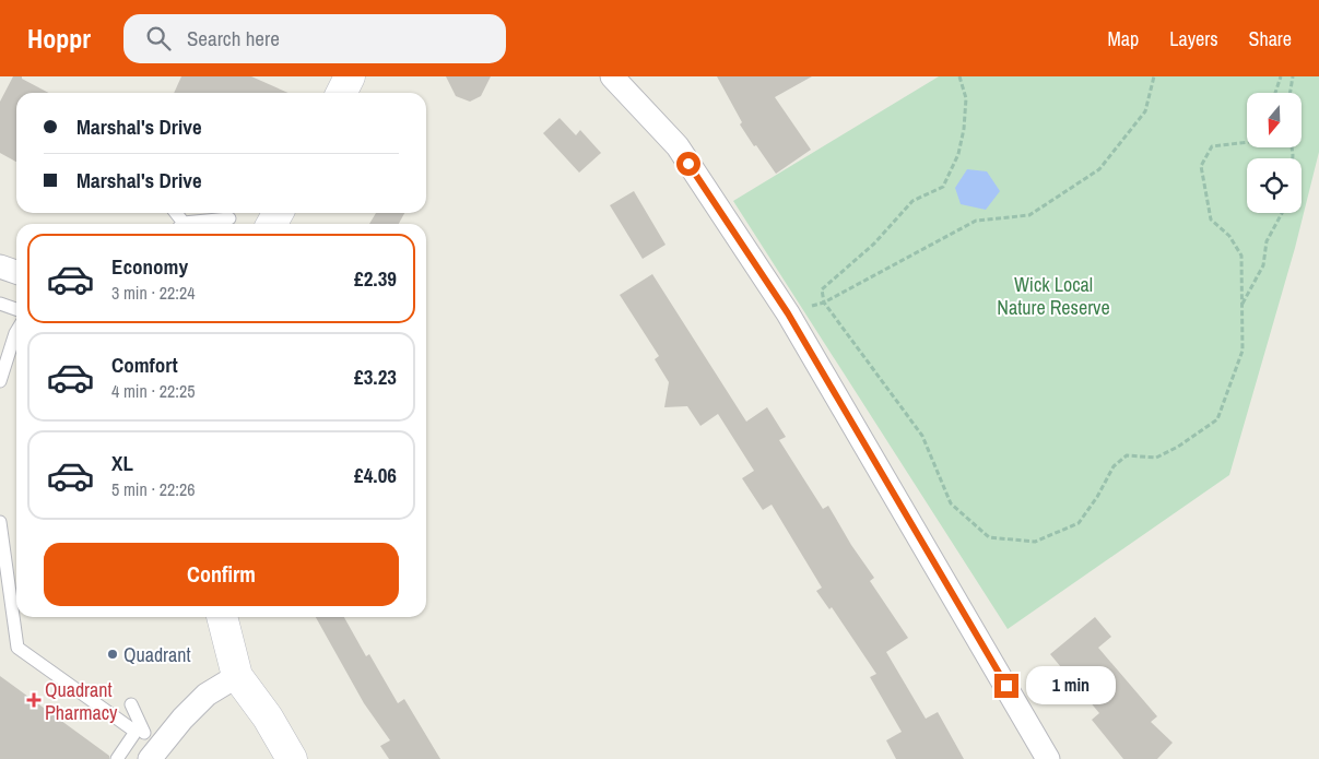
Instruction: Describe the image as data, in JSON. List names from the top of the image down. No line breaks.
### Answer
{"parks":["Wick Local Nature Reserve"],"places":{"other":["Quadrant"],"health":["Quadrant Pharmacy"]},"north":"bottom","page":{"header":"Hoppr","search":"Search here","nav":["Map","Layers","Share"],"banner":["Marshal's Drive","Marshal's Drive"],"list":[{"name":"Economy","note":"3 min · 22:24","value":"£2.39"},{"name":"Comfort","note":"4 min · 22:25","value":"£3.23"},{"name":"XL","note":"5 min · 22:26","value":"£4.06"}],"buttons":"Confirm","bubble":"1 min"}}
